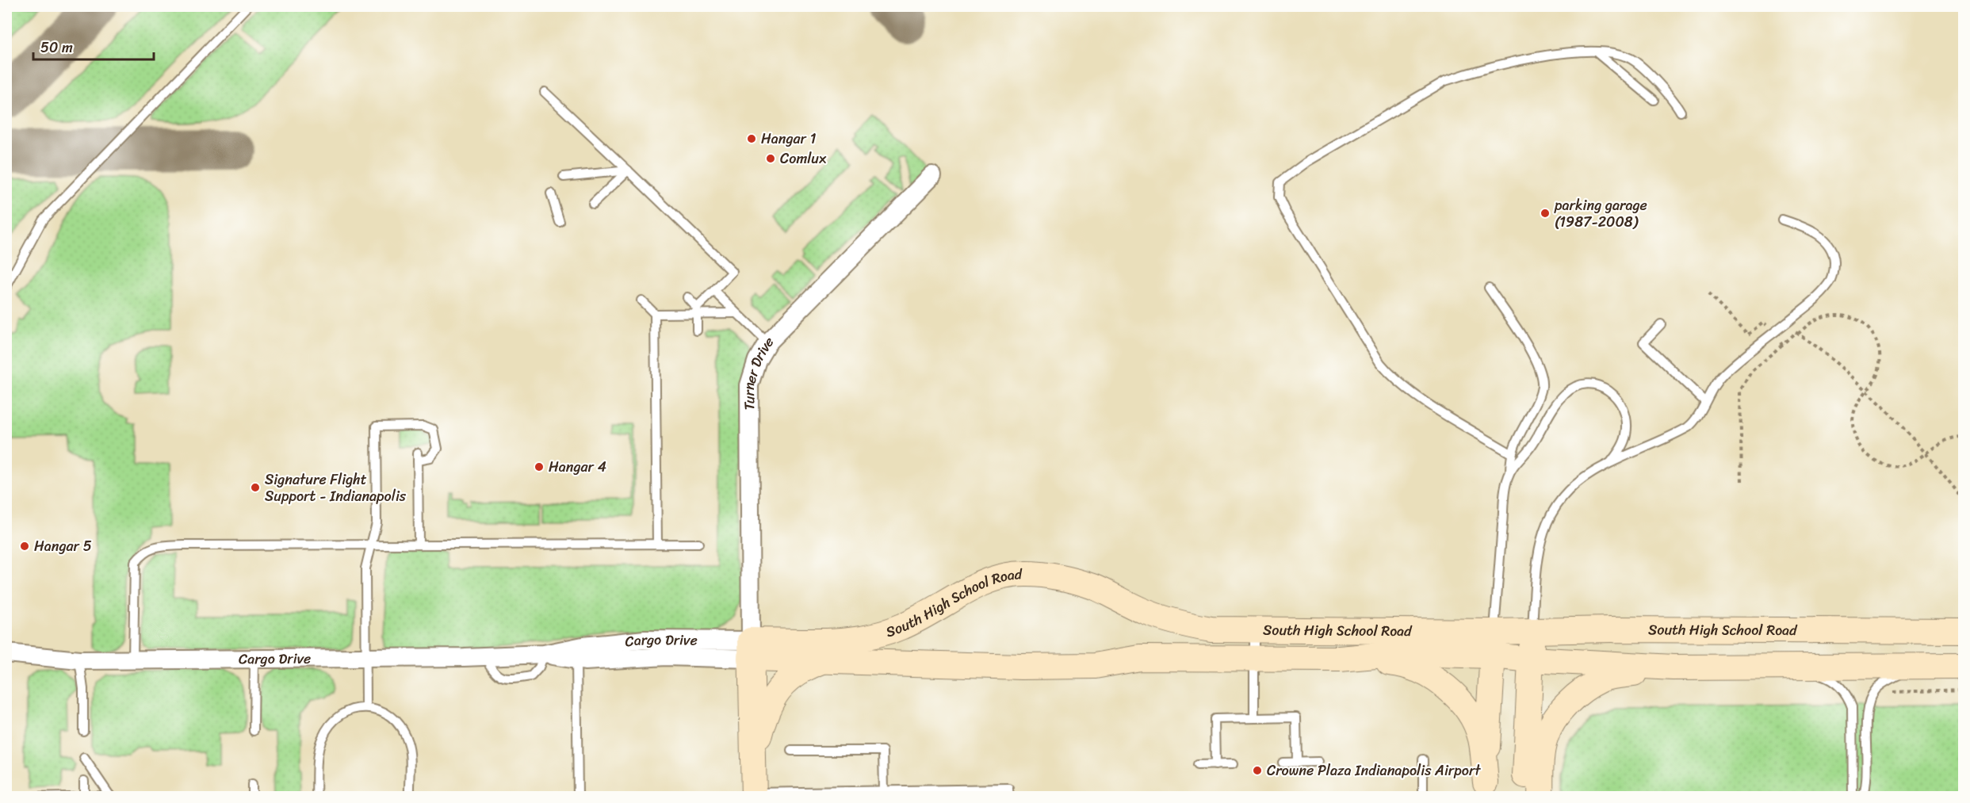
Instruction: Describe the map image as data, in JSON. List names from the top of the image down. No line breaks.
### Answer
{"streets":{"street":["Turner Drive","South High School Road","Cargo Drive"]},"crossings":[["Turner Drive","South High School Road"],["Turner Drive","Cargo Drive"],["South High School Road","Cargo Drive"]],"places":["Hangar 1","Comlux","parking garage (1987-2008)","Hangar 4","Signature Flight Support - Indianapolis","Hangar 5","Crowne Plaza Indianapolis Airport"],"scale_bar":"50 m"}
